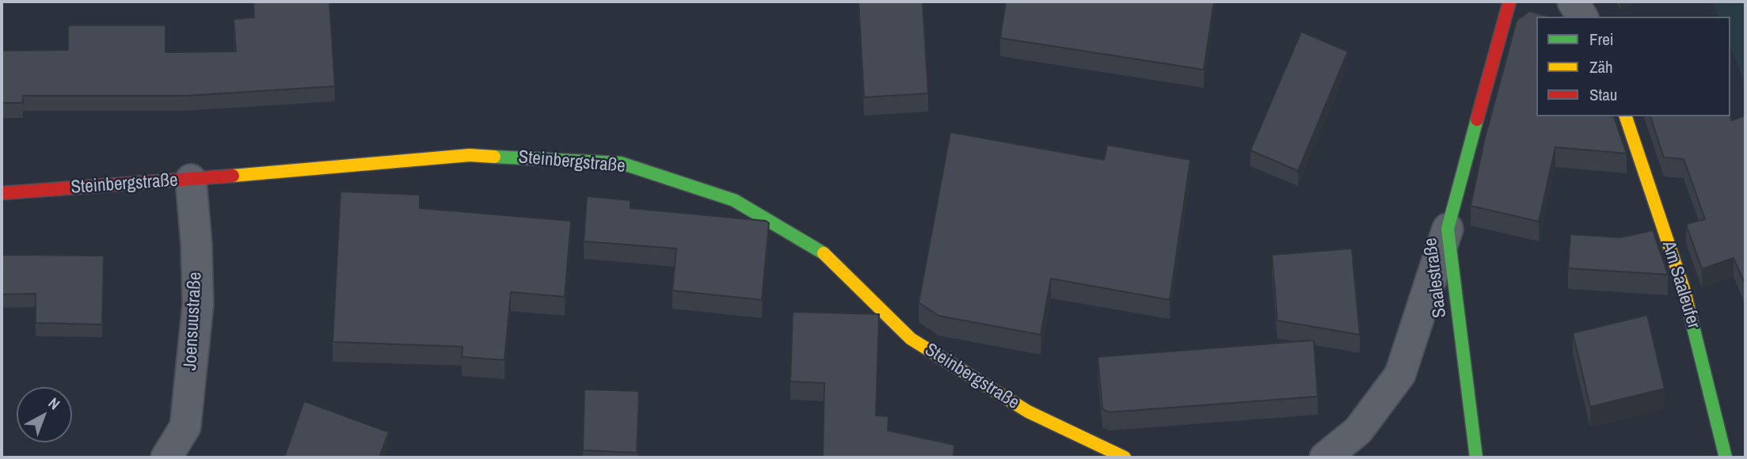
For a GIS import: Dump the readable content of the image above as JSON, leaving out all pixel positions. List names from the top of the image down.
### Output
{
  "streets": {
    "street": [
      "Steinbergstraße",
      "Saalestraße",
      "Am Saaleufer",
      "Joensuustraße"
    ]
  },
  "crossings": [
    ["Steinbergstraße", "Joensuustraße"]
  ],
  "legend": ["Frei", "Zäh", "Stau"],
  "north": "top right"
}
